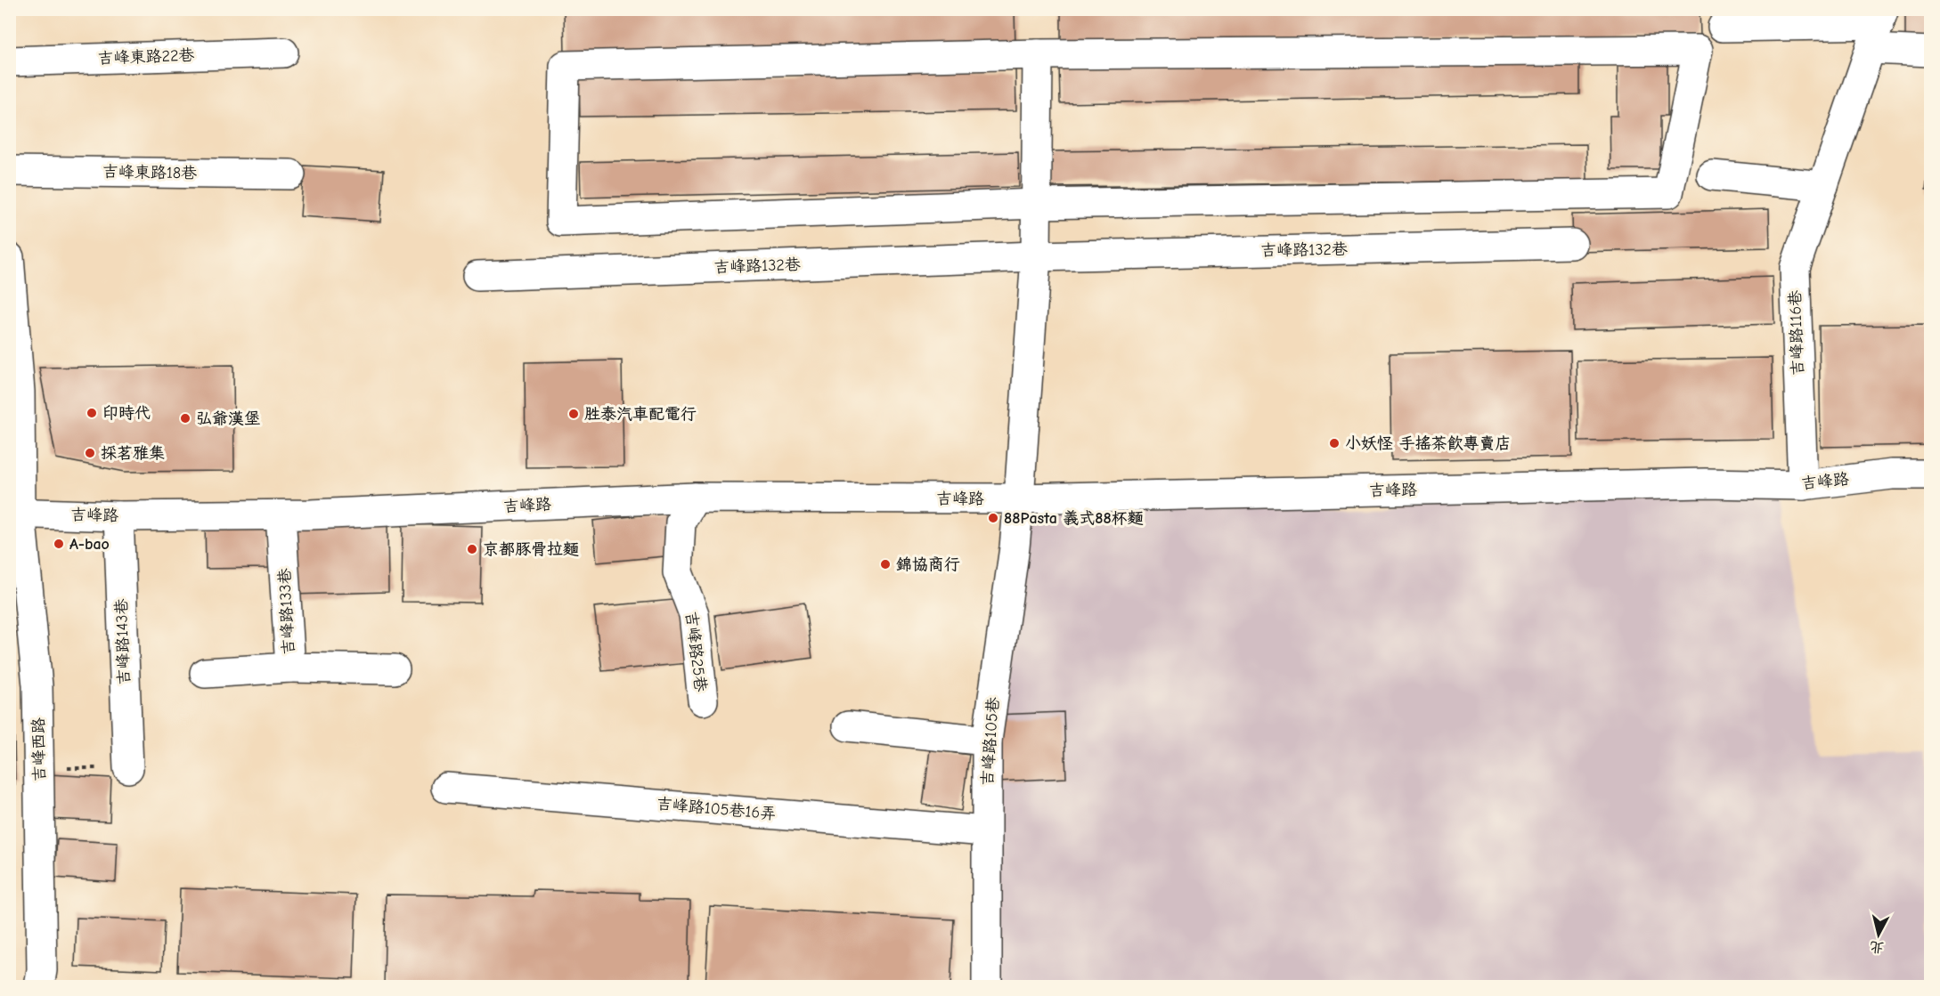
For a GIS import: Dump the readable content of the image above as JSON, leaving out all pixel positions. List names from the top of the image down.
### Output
{
  "streets": {
    "street": [
      "吉峰東路22巷",
      "吉峰東路18巷",
      "吉峰路132巷",
      "吉峰路116巷",
      "吉峰路",
      "吉峰路133巷",
      "吉峰路143巷",
      "吉峰路25巷",
      "吉峰路105巷",
      "吉峰西路",
      "吉峰路105巷16弄"
    ]
  },
  "crossings": [
    ["吉峰路116巷", "吉峰路"],
    ["吉峰路", "吉峰路133巷"],
    ["吉峰路", "吉峰路143巷"],
    ["吉峰路", "吉峰路25巷"],
    ["吉峰路", "吉峰路105巷"],
    ["吉峰路", "吉峰西路"],
    ["吉峰路105巷", "吉峰路105巷16弄"]
  ],
  "places": [
    "印時代",
    "胜泰汽車配電行",
    "弘爺漢堡",
    "小妖怪 手搖茶飲專賣店",
    "採茗雅集",
    "88Pasta 義式88杯麵",
    "A-bao",
    "京都豚骨拉麵",
    "錦協商行"
  ],
  "north": "bottom"
}
